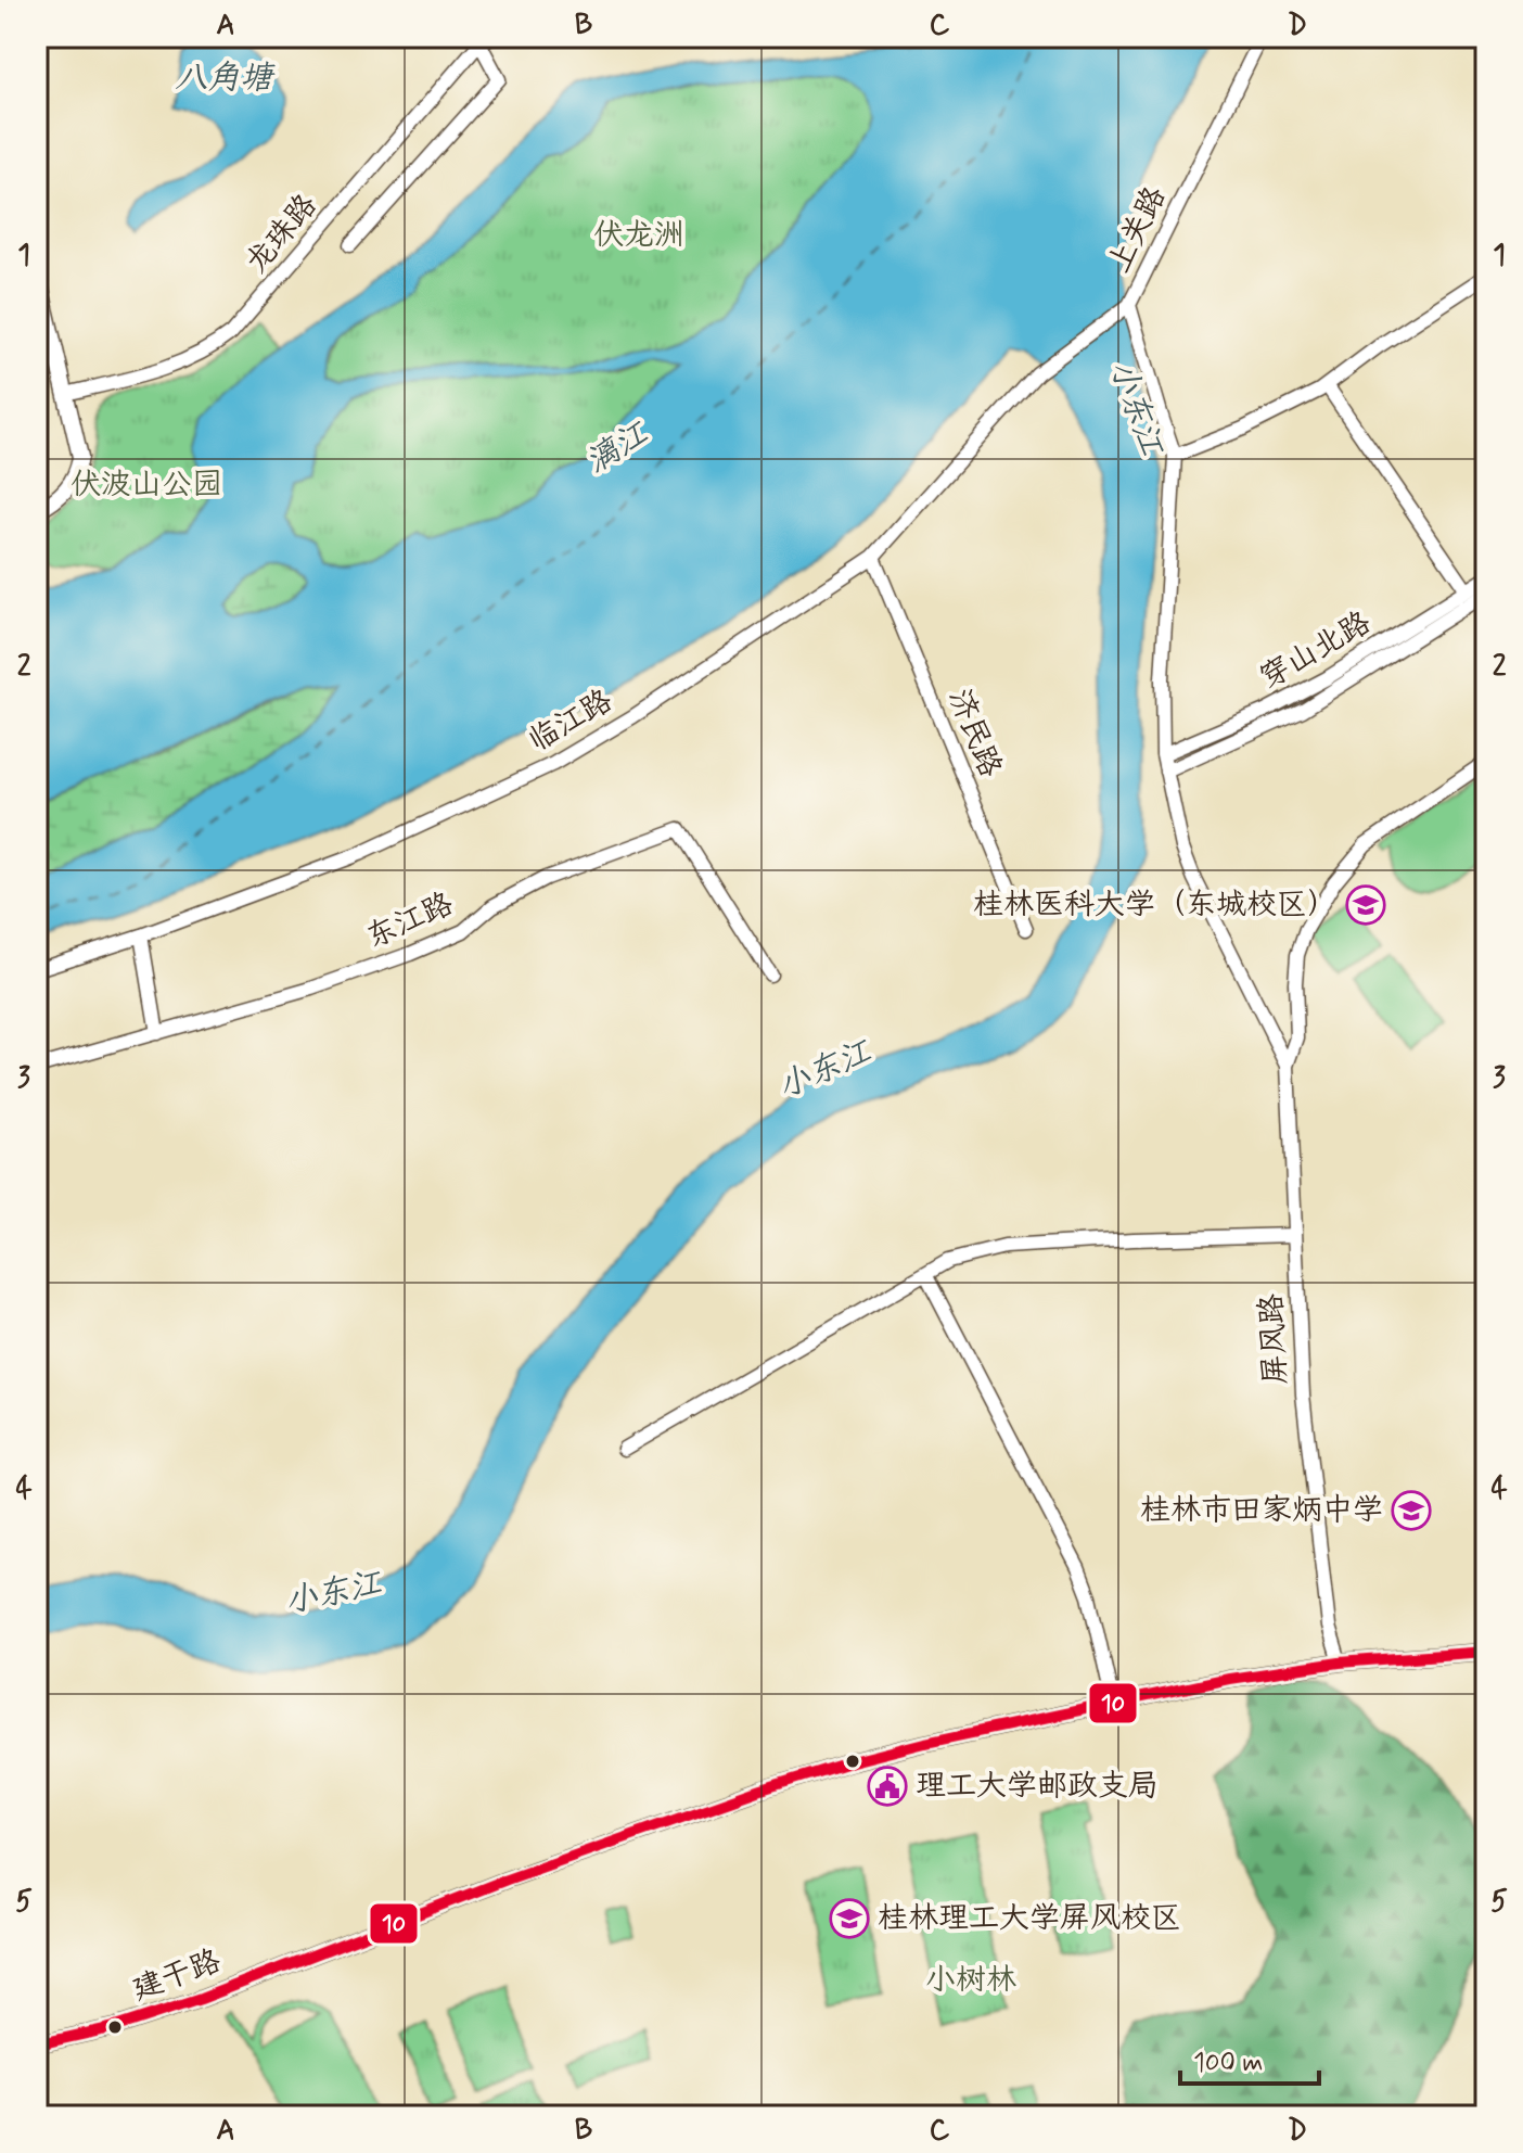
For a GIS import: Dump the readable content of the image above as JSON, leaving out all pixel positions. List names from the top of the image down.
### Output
{
  "streets": {
    "main road": ["建干路"],
    "street": [
      "上关路",
      "龙珠路",
      "穿山北路",
      "临江路",
      "济民路",
      "东江路",
      "屏风路"
    ]
  },
  "crossings": [
    ["上关路", "穿山北路"],
    ["上关路", "临江路"],
    ["上关路", "屏风路"],
    ["临江路", "济民路"],
    ["屏风路", "建干路"]
  ],
  "water": ["八角塘", "小东江", "漓江"],
  "parks": ["伏龙洲", "伏波山公园", "小树林"],
  "places": {
    "school or university": ["桂林医科大学（东城校区）", "桂林市田家炳中学", "桂林理工大学屏风校区"],
    "public building": ["理工大学邮政支局"]
  },
  "lines": ["transit line 10"],
  "scale_bar": "100 m",
  "grid": {
    "columns": [
      "A",
      "B",
      "C",
      "D"
    ],
    "rows": [
      "1",
      "2",
      "3",
      "4",
      "5"
    ]
  }
}
